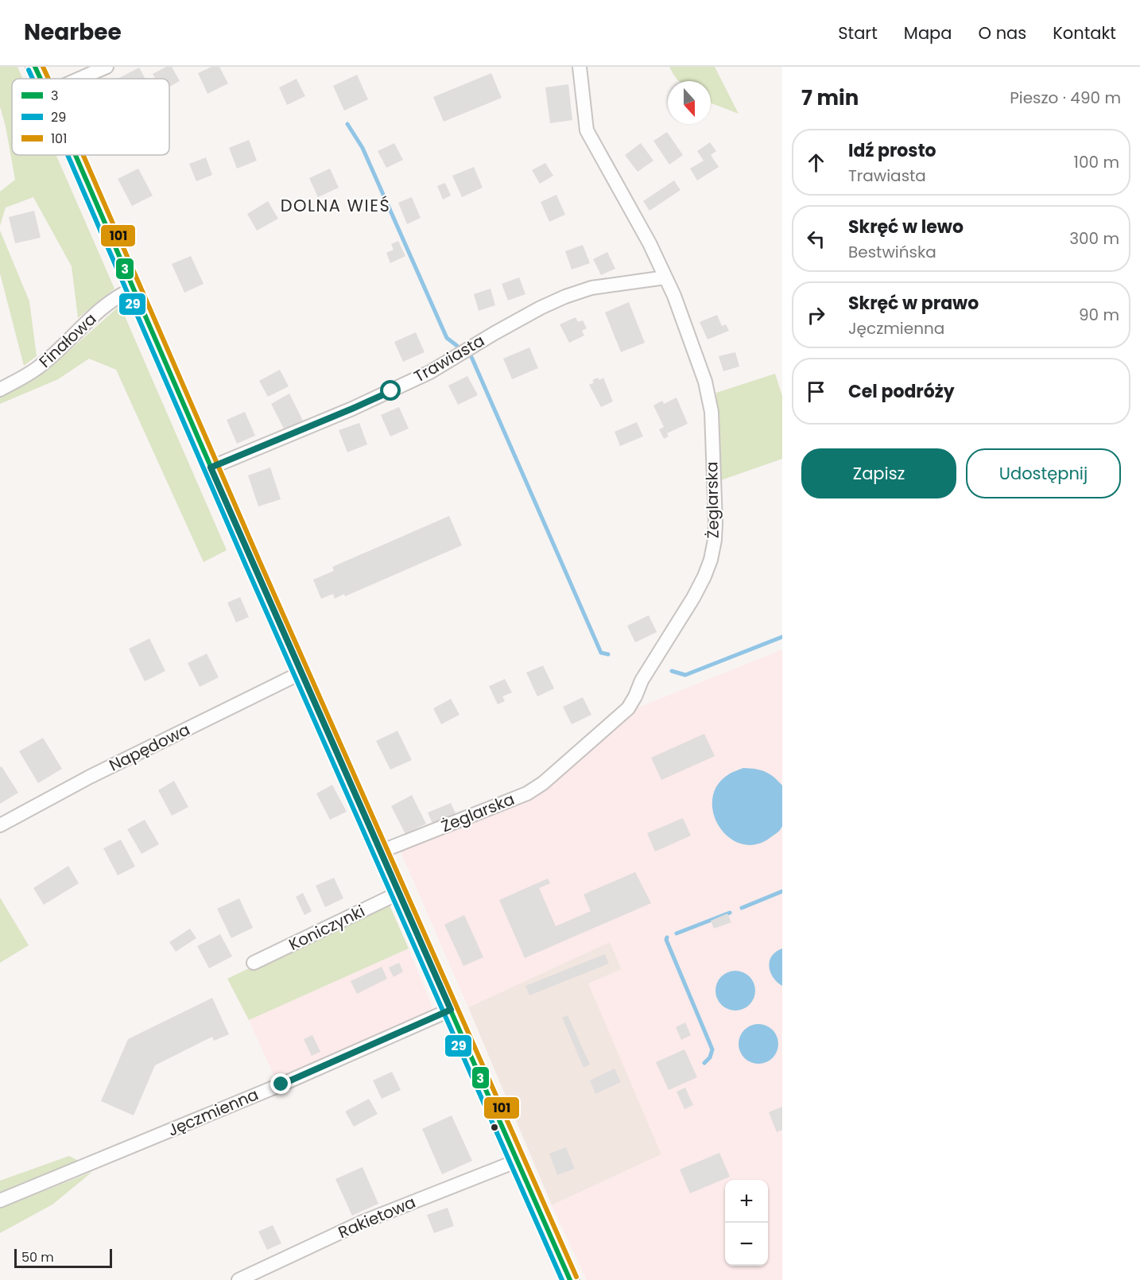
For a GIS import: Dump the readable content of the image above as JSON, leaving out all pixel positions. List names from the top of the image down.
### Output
{
  "streets": {
    "street": [
      "Finałowa",
      "Trawiasta",
      "Żeglarska",
      "Napędowa",
      "Koniczynki",
      "Jęczmienna",
      "Rakietowa"
    ]
  },
  "crossings": [
    ["Trawiasta", "Żeglarska"]
  ],
  "districts": ["DOLNA WIEŚ"],
  "lines": ["transit line 3", "transit line 101", "transit line 29"],
  "legend": ["3", "29", "101"],
  "scale_bar": "50 m",
  "north": "bottom",
  "page": {
    "header": "Nearbee",
    "nav": [
      "Start",
      "Mapa",
      "O nas",
      "Kontakt"
    ],
    "heading": ["7 min", "Pieszo · 490 m"],
    "list": [
      ["Idź prosto", "Trawiasta", "100 m"],
      ["Skręć w lewo", "Bestwińska", "300 m"],
      ["Skręć w prawo", "Jęczmienna", "90 m"],
      "Cel podróży"
    ],
    "buttons": ["Zapisz", "Udostępnij"],
    "map_buttons": ["+", "−"],
    "scale": "50 m"
  }
}
